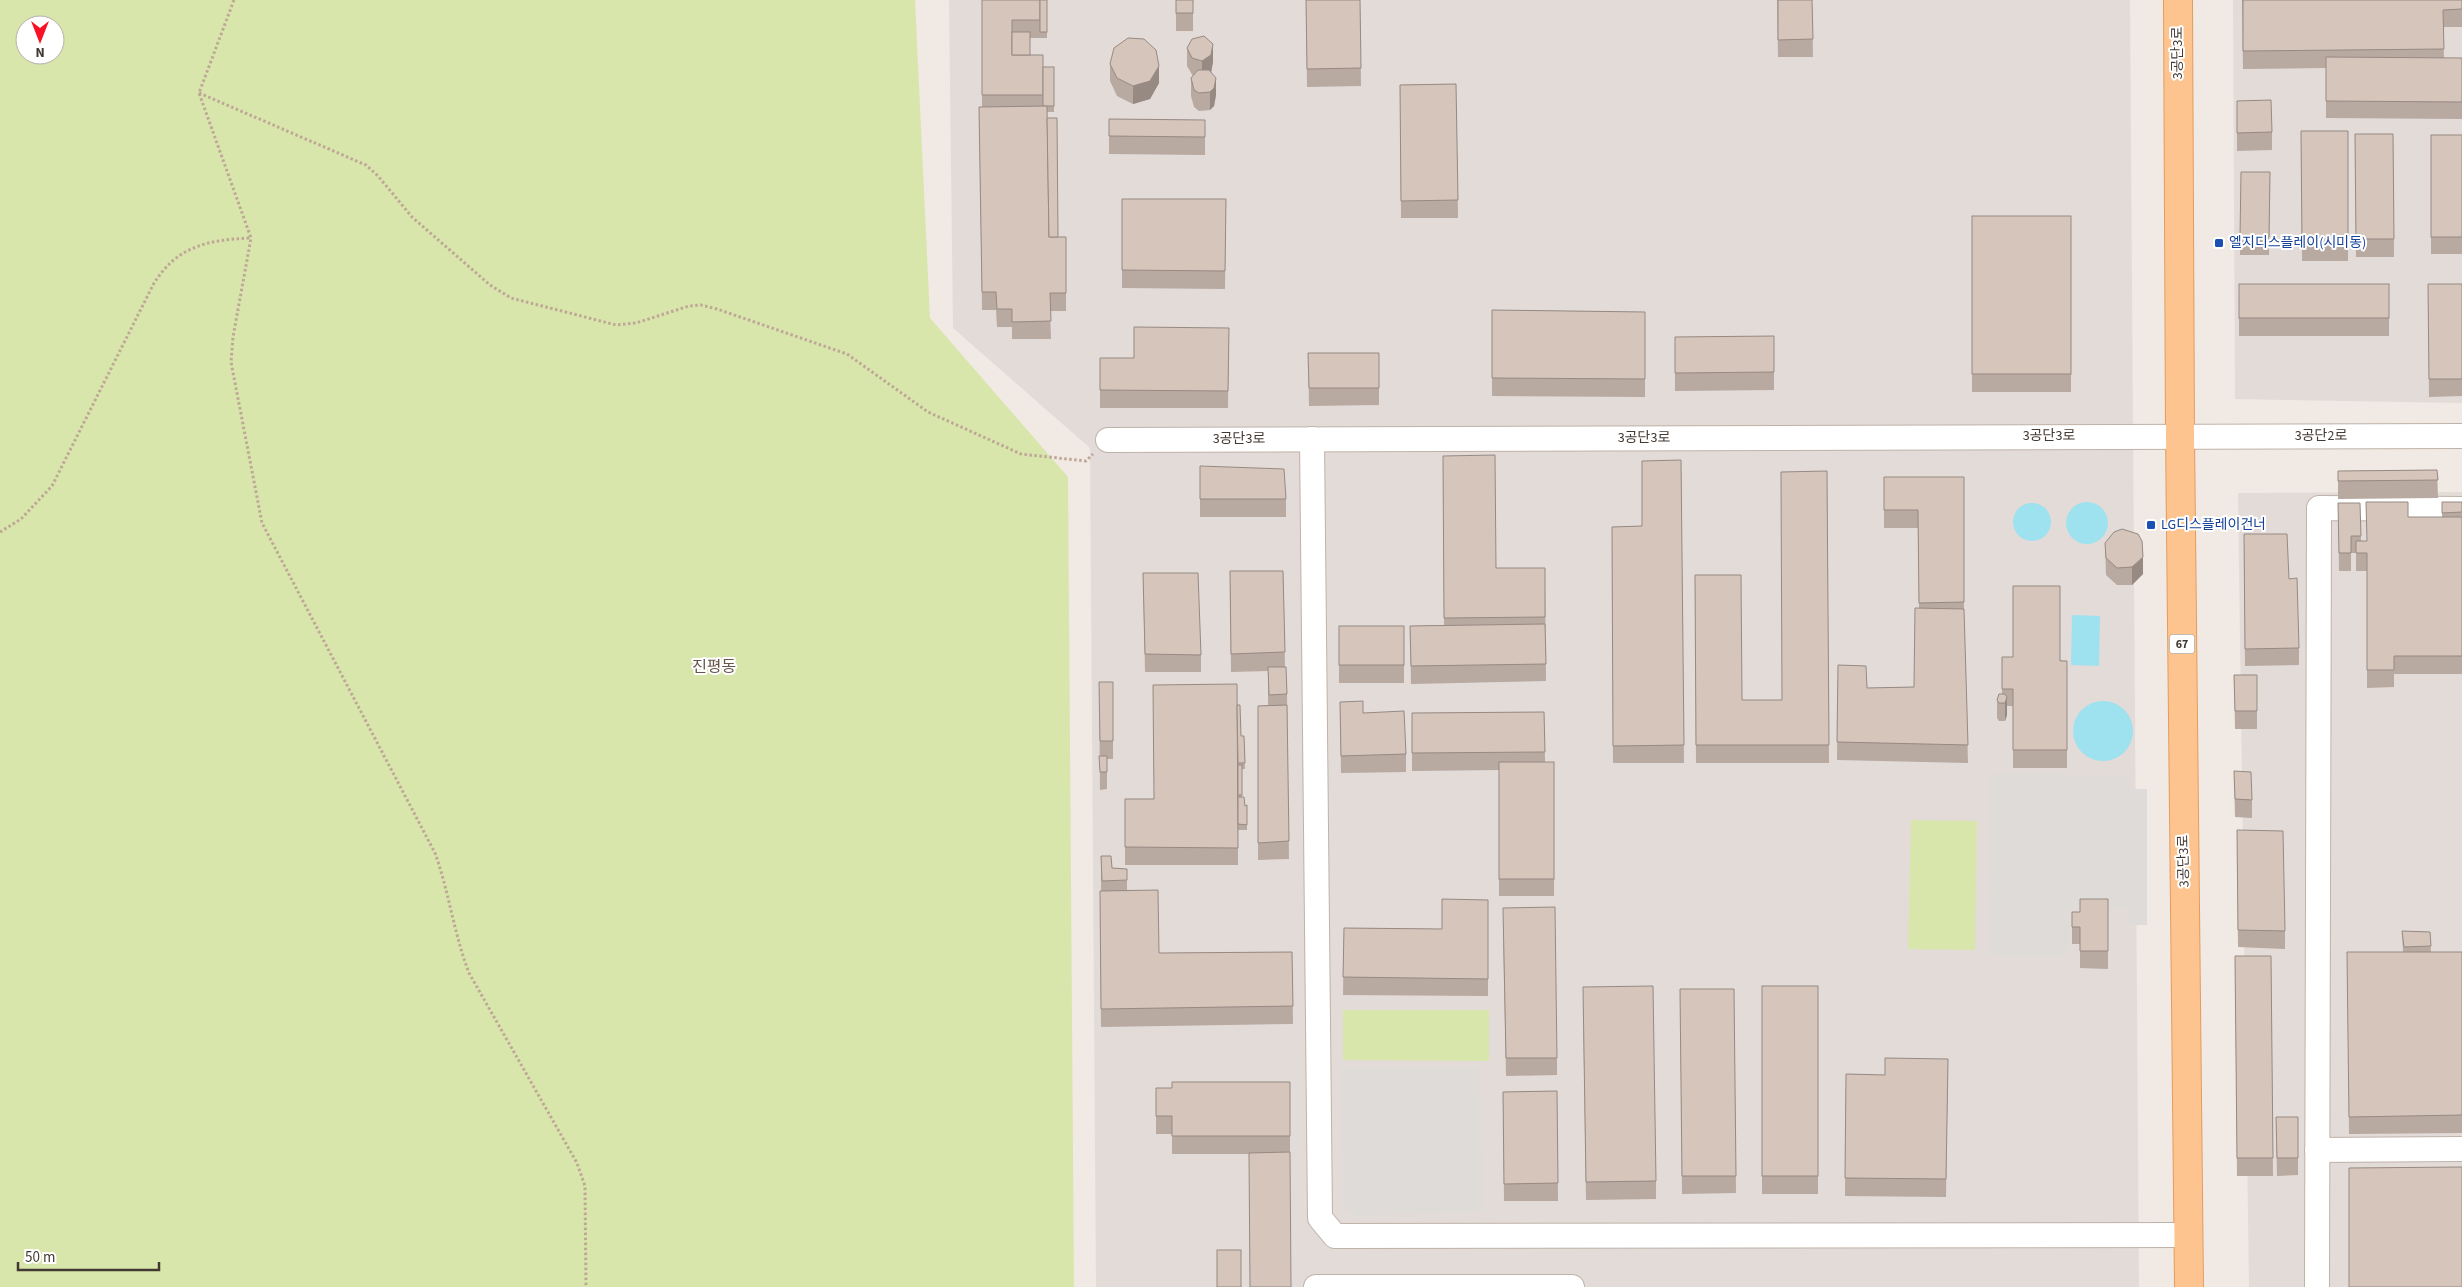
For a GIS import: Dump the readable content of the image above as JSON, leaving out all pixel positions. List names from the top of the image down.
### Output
{
  "streets": {
    "main road": ["3공단3로", "67"],
    "street": ["3공단2로"]
  },
  "crossings": [
    ["3공단3로", "3공단2로"]
  ],
  "districts": ["진평동"],
  "places": {
    "transit": ["엘지디스플레이(시미동)", "LG디스플레이건너"]
  },
  "scale_bar": "50 m",
  "north": "bottom"
}
